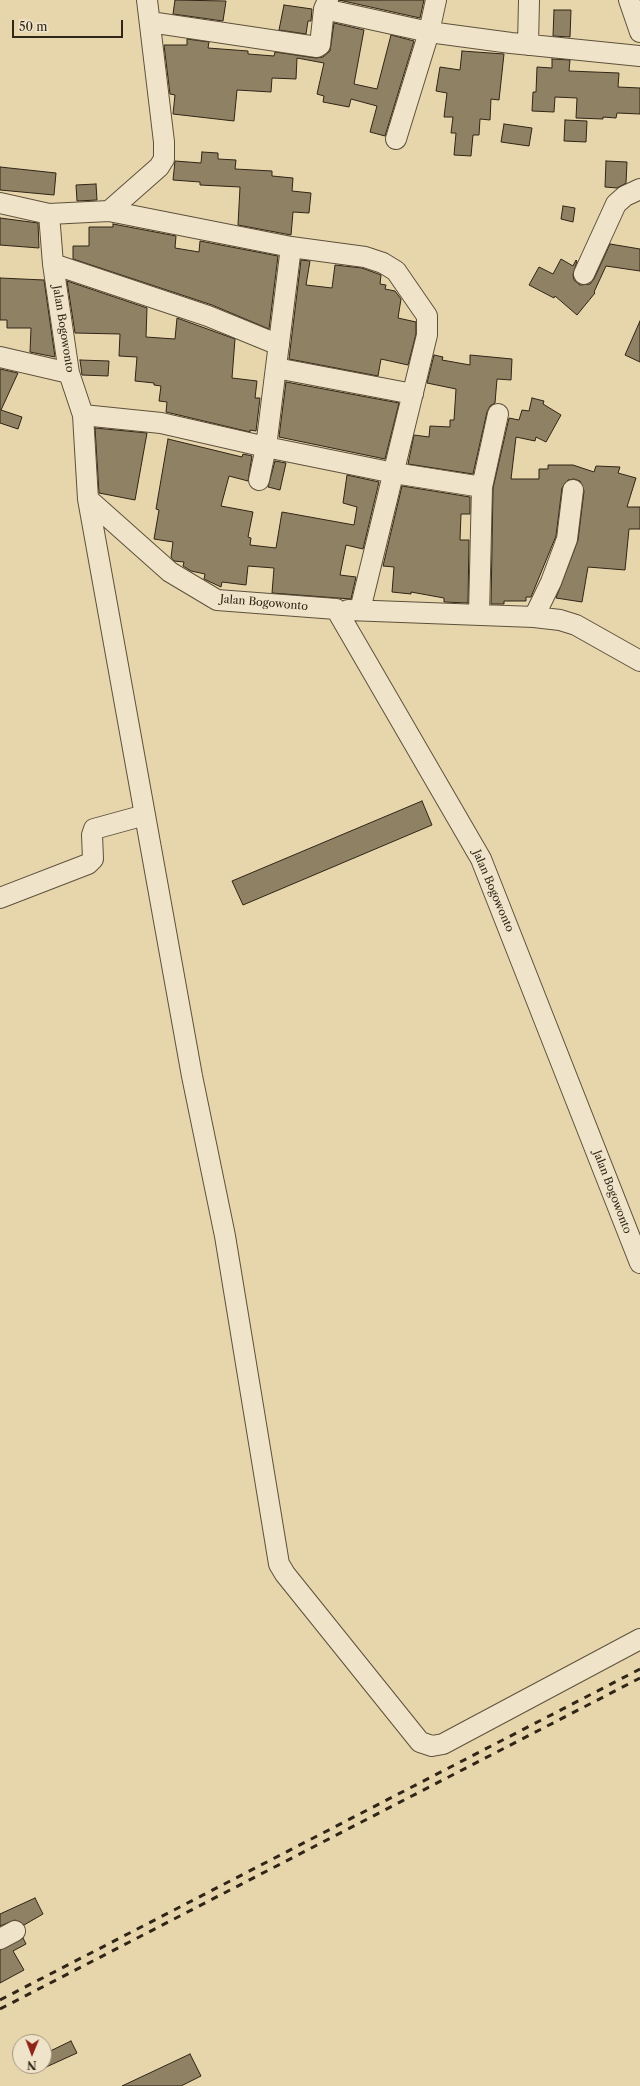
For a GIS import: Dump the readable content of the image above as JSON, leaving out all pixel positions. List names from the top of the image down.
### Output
{
  "streets": {
    "street": ["Jalan Bogowonto"]
  },
  "scale_bar": "50 m",
  "north": "bottom"
}
